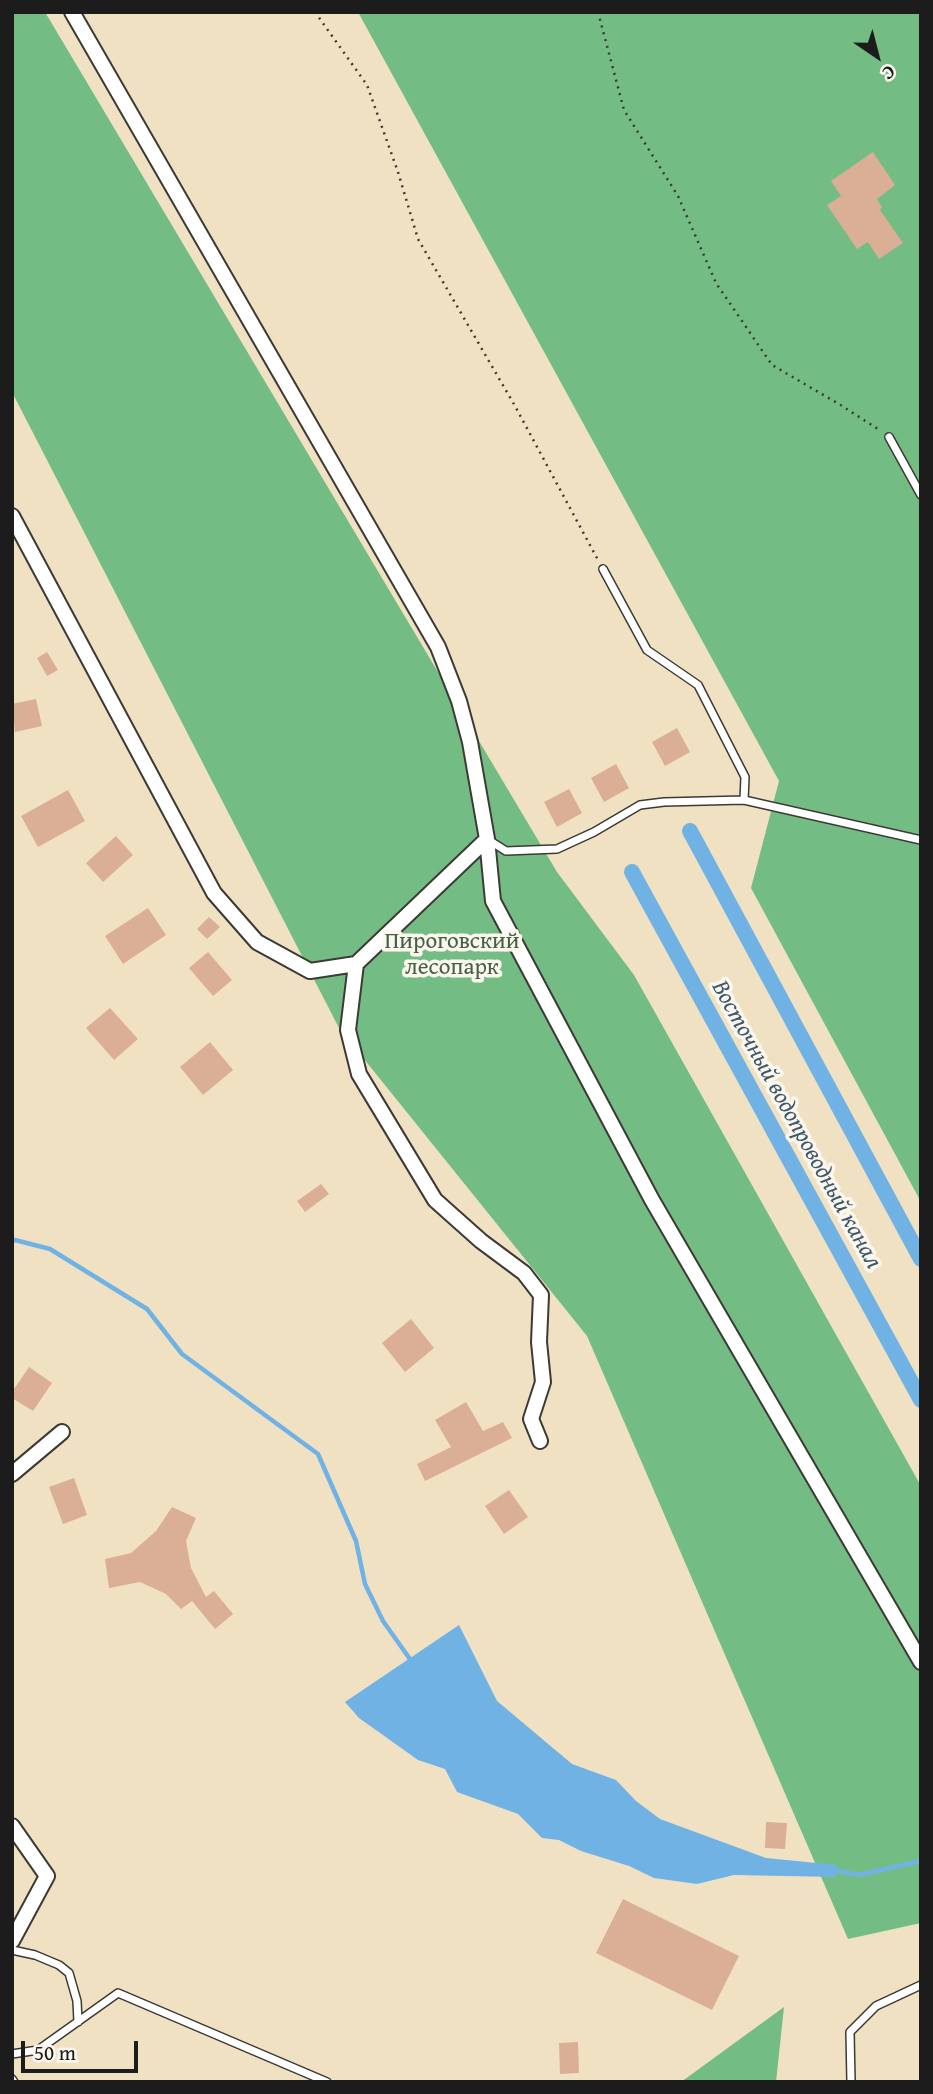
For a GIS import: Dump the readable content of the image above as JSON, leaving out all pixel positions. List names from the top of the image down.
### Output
{
  "water": ["Восточный водопроводный канал"],
  "parks": ["Пироговский лесопарк"],
  "scale_bar": "50 m",
  "north": "bottom right"
}
